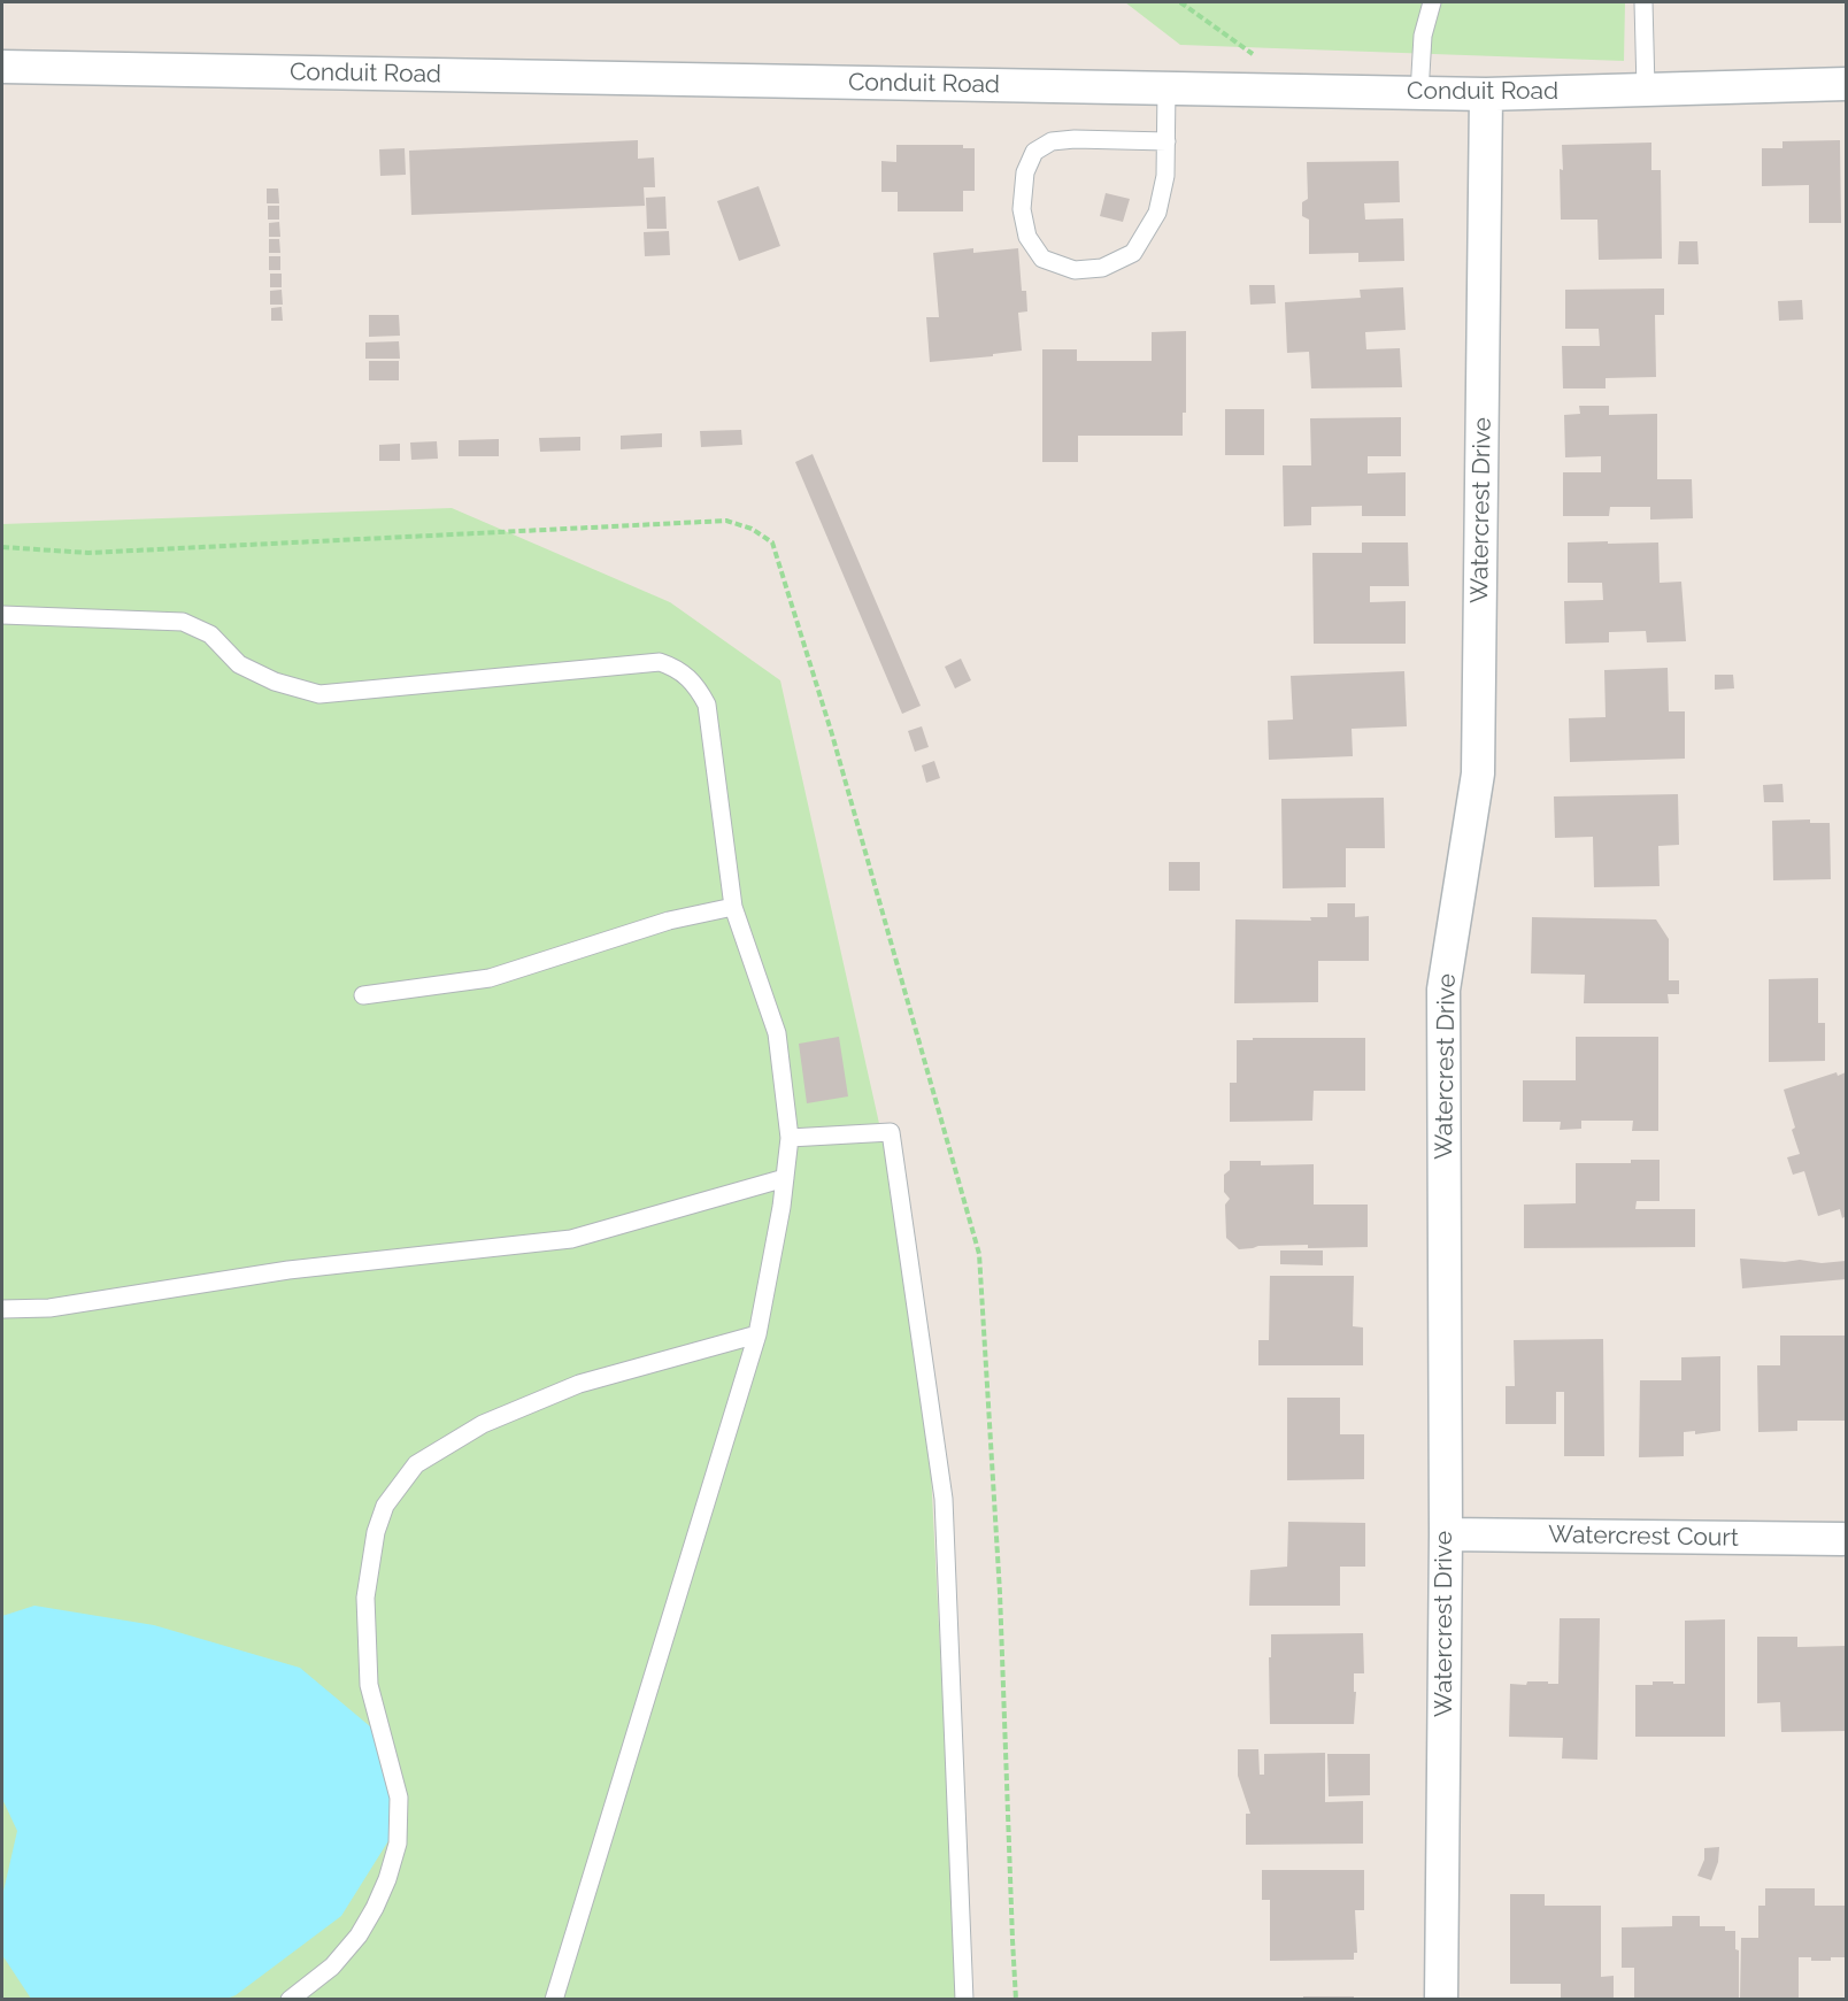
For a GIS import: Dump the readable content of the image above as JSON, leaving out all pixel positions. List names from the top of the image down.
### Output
{
  "streets": {
    "street": ["Conduit Road", "Watercrest Drive", "Watercrest Court"]
  },
  "crossings": [
    ["Conduit Road", "Watercrest Drive"],
    ["Watercrest Drive", "Watercrest Court"]
  ]
}
